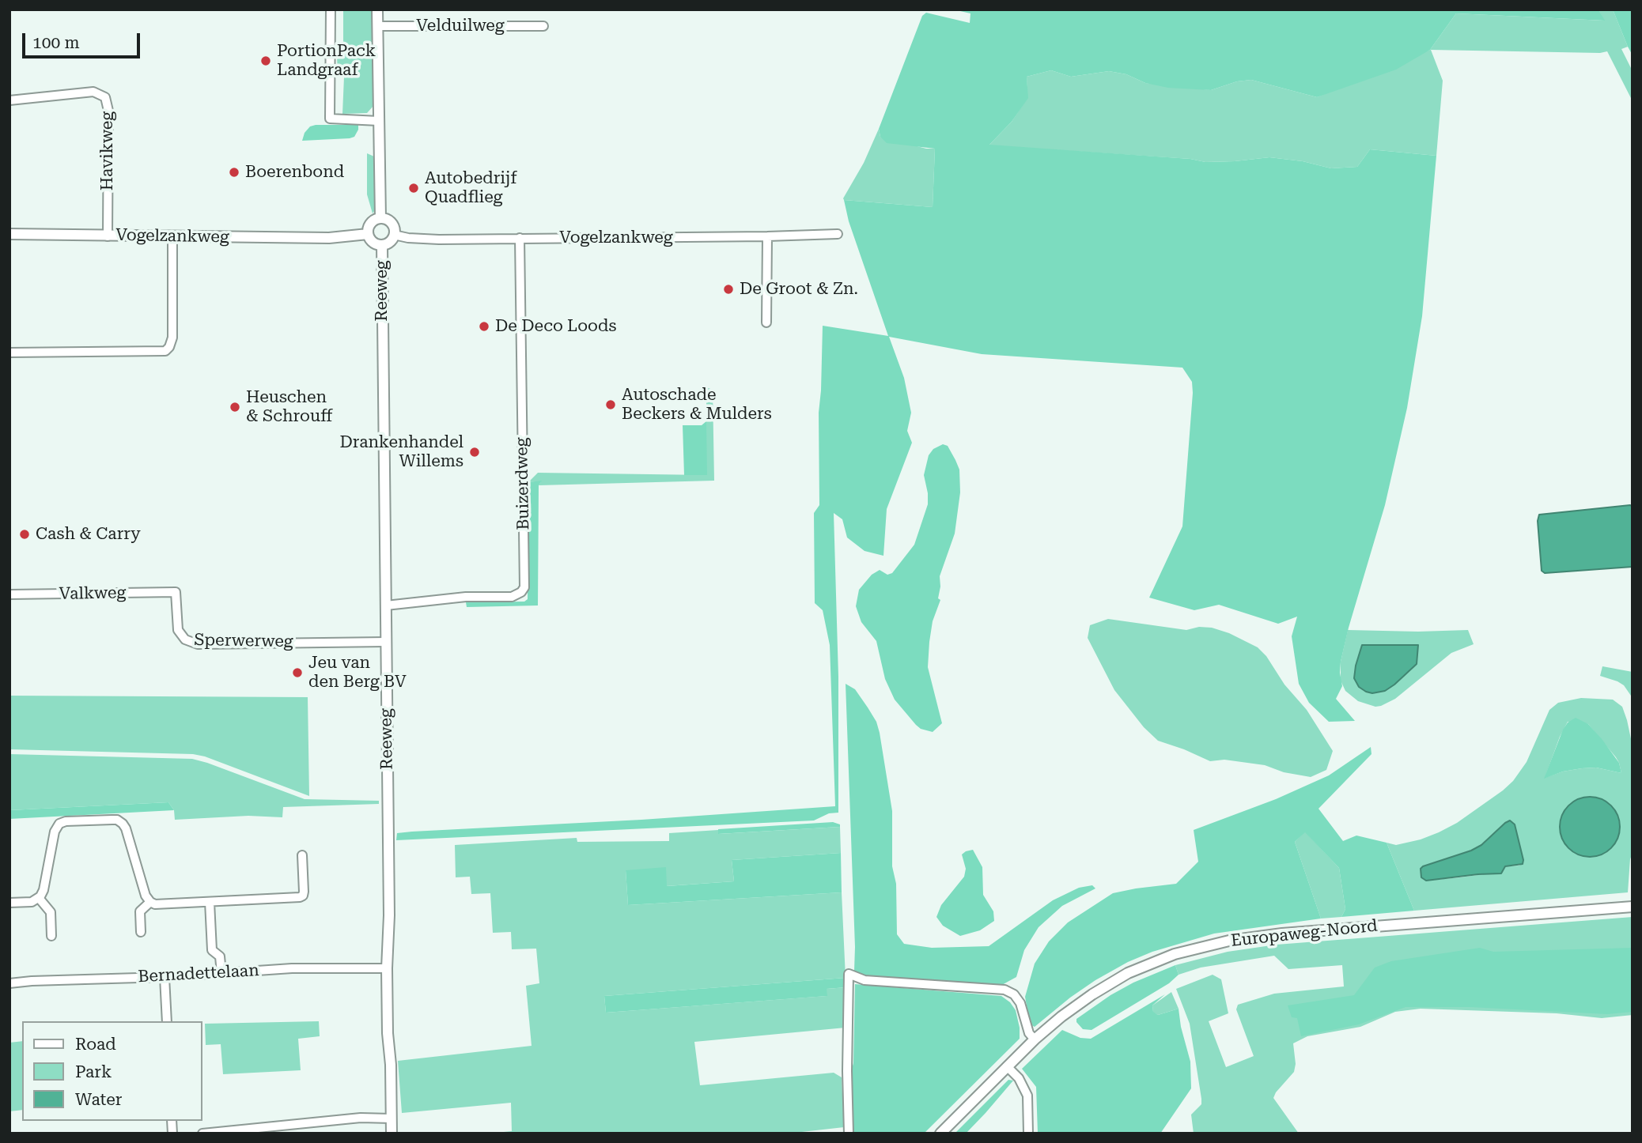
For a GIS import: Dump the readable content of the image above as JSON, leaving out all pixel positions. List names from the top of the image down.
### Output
{
  "streets": {
    "street": [
      "Velduilweg",
      "Havikweg",
      "Vogelzankweg",
      "Reeweg",
      "Buizerdweg",
      "Valkweg",
      "Sperwerweg",
      "Europaweg-Noord",
      "Bernadettelaan"
    ]
  },
  "crossings": [
    ["Havikweg", "Vogelzankweg"],
    ["Vogelzankweg", "Reeweg"],
    ["Vogelzankweg", "Buizerdweg"],
    ["Reeweg", "Buizerdweg"],
    ["Reeweg", "Sperwerweg"],
    ["Reeweg", "Bernadettelaan"],
    ["Valkweg", "Sperwerweg"]
  ],
  "places": [
    "PortionPack Landgraaf",
    "Boerenbond",
    "Autobedrijf Quadflieg",
    "De Groot & Zn.",
    "De Deco Loods",
    "Autoschade Beckers & Mulders",
    "Heuschen & Schrouff",
    "Drankenhandel Willems",
    "Cash & Carry",
    "Jeu van den Berg BV"
  ],
  "legend": ["Road", "Park", "Water"],
  "scale_bar": "100 m"
}
